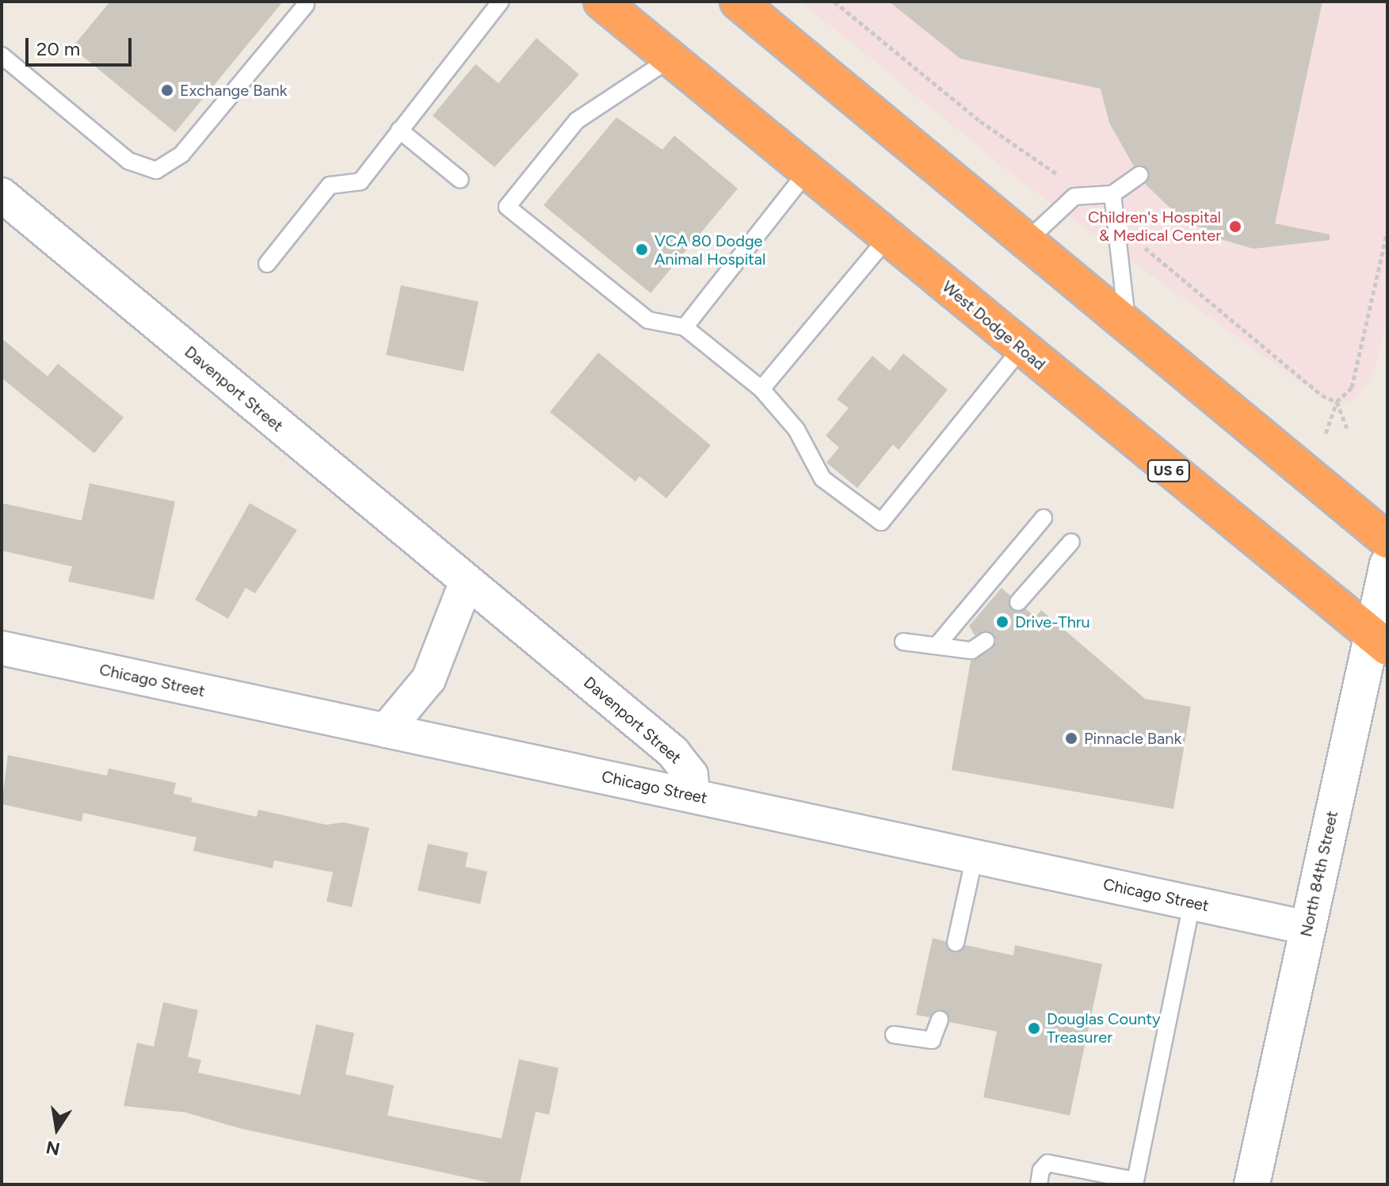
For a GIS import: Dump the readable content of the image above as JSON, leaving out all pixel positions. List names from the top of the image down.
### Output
{
  "streets": {
    "highway": ["West Dodge Road", "US 6"],
    "main road": ["North 84th Street"],
    "street": ["Davenport Street", "Chicago Street"]
  },
  "crossings": [
    ["West Dodge Road", "North 84th Street"],
    ["Davenport Street", "Chicago Street"],
    ["Chicago Street", "North 84th Street"]
  ],
  "places": [
    "Exchange Bank",
    "Children's Hospital & Medical Center",
    "VCA 80 Dodge Animal Hospital",
    "Drive-Thru",
    "Pinnacle Bank",
    "Douglas County Treasurer"
  ],
  "scale_bar": "20 m",
  "north": "bottom"
}
